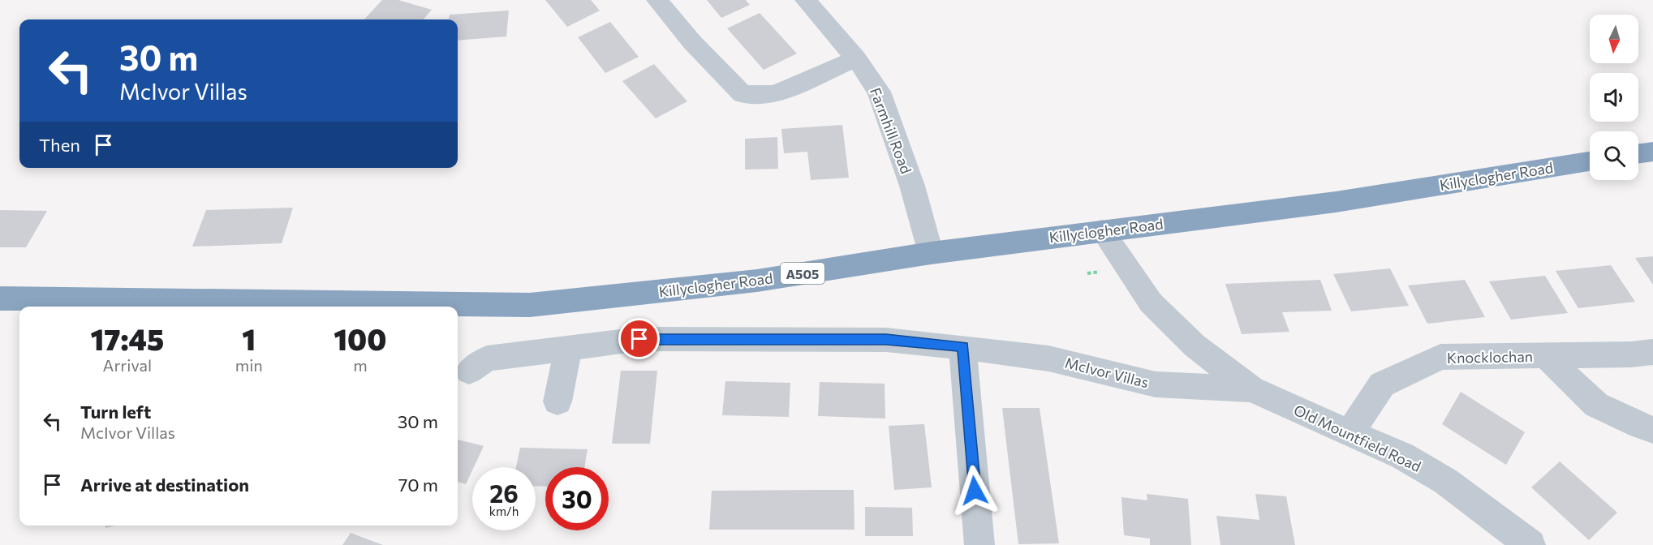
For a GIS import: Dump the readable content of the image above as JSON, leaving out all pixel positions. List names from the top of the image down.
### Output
{
  "streets": {
    "highway": ["Killyclogher Road", "A505"],
    "street": [
      "Farmhill Road",
      "Knocklochan",
      "McIvor Villas",
      "Old Mountfield Road"
    ]
  },
  "crossings": [
    ["Farmhill Road", "Killyclogher Road"],
    ["Knocklochan", "Old Mountfield Road"],
    ["McIvor Villas", "Old Mountfield Road"]
  ],
  "north": "bottom",
  "page": {
    "turn": ["30 m", "McIvor Villas"],
    "then": "Then",
    "eta": [
      "17:45",
      "Arrival",
      "1",
      "min",
      "100",
      "m"
    ],
    "list": [
      {
        "name": "Turn left",
        "note": "McIvor Villas",
        "value": "30 m"
      },
      {
        "name": "Arrive at destination",
        "value": "70 m"
      }
    ],
    "speed": "26 km/h",
    "limit": "30"
  }
}
